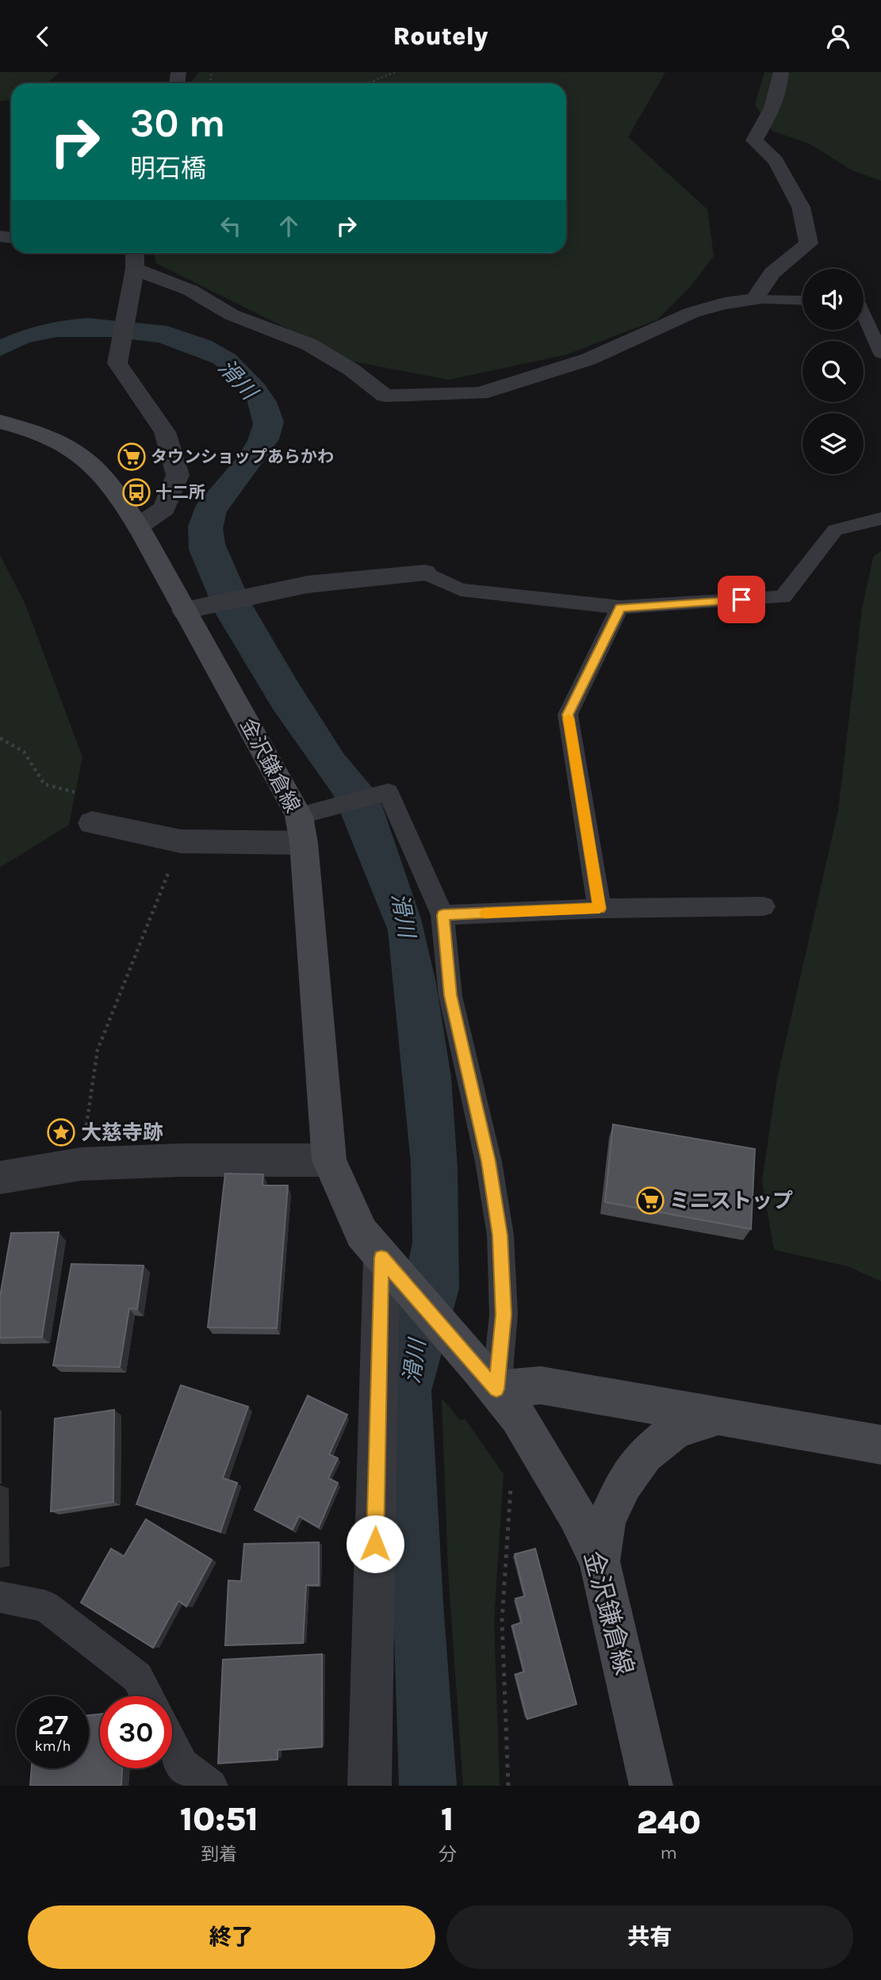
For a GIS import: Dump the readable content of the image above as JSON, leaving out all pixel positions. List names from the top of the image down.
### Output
{
  "streets": {
    "main road": ["金沢鎌倉線"]
  },
  "water": ["滑川"],
  "places": {
    "supermarket": ["タウンショップあらかわ", "ミニストップ"],
    "bus stop": ["十二所"],
    "place": ["大慈寺跡"]
  },
  "page": {
    "header": "Routely",
    "turn": ["30 m", "明石橋"],
    "speed": "27 km/h",
    "limit": "30",
    "eta": [
      "10:51",
      "到着",
      "1",
      "分",
      "240",
      "m"
    ],
    "buttons": ["終了", "共有"]
  }
}
